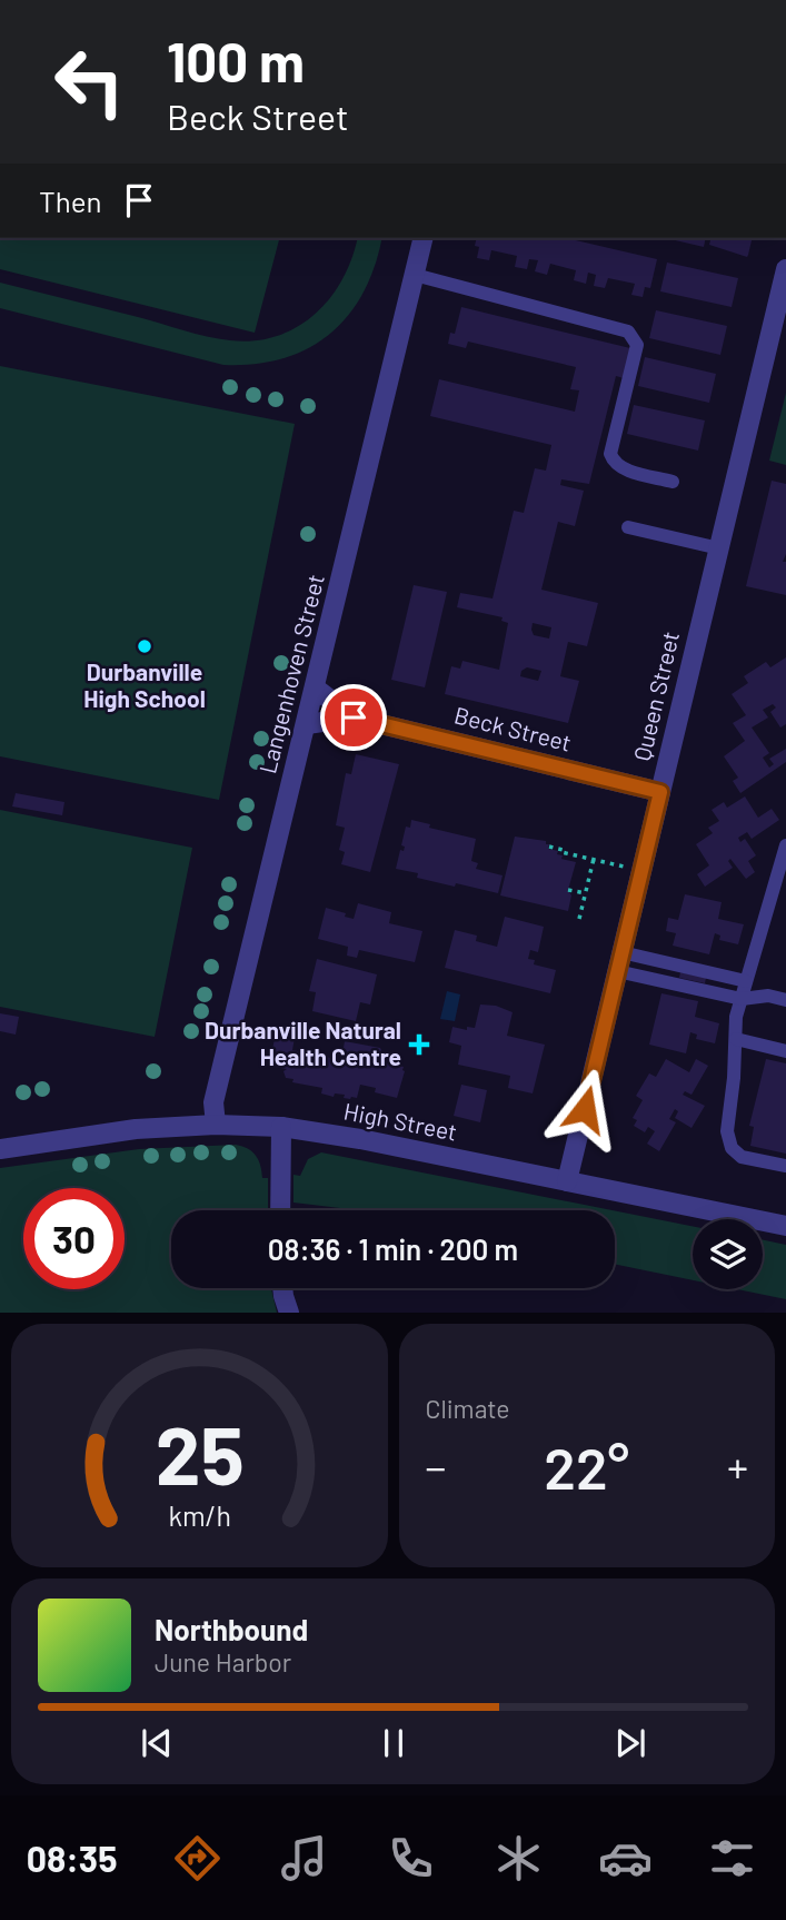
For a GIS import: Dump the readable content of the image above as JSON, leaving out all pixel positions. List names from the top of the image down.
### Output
{
  "streets": {
    "street": [
      "Langenhoven Street",
      "Queen Street",
      "Beck Street",
      "High Street"
    ]
  },
  "crossings": [
    ["Langenhoven Street", "Beck Street"],
    ["Langenhoven Street", "High Street"],
    ["Queen Street", "Beck Street"],
    ["Queen Street", "High Street"]
  ],
  "places": {
    "other": ["Durbanville High School"],
    "health": ["Durbanville Natural Health Centre"]
  },
  "page": {
    "turn": ["100 m", "Beck Street"],
    "then": "Then",
    "limit": "30",
    "trip": "08:36 · 1 min · 200 m",
    "tile": "Climate",
    "heat": ["−", "22°", "+"],
    "song": ["Northbound", "June Harbor"],
    "tabs": "08:35",
    "gauge": ["25", "km/h"]
  }
}
